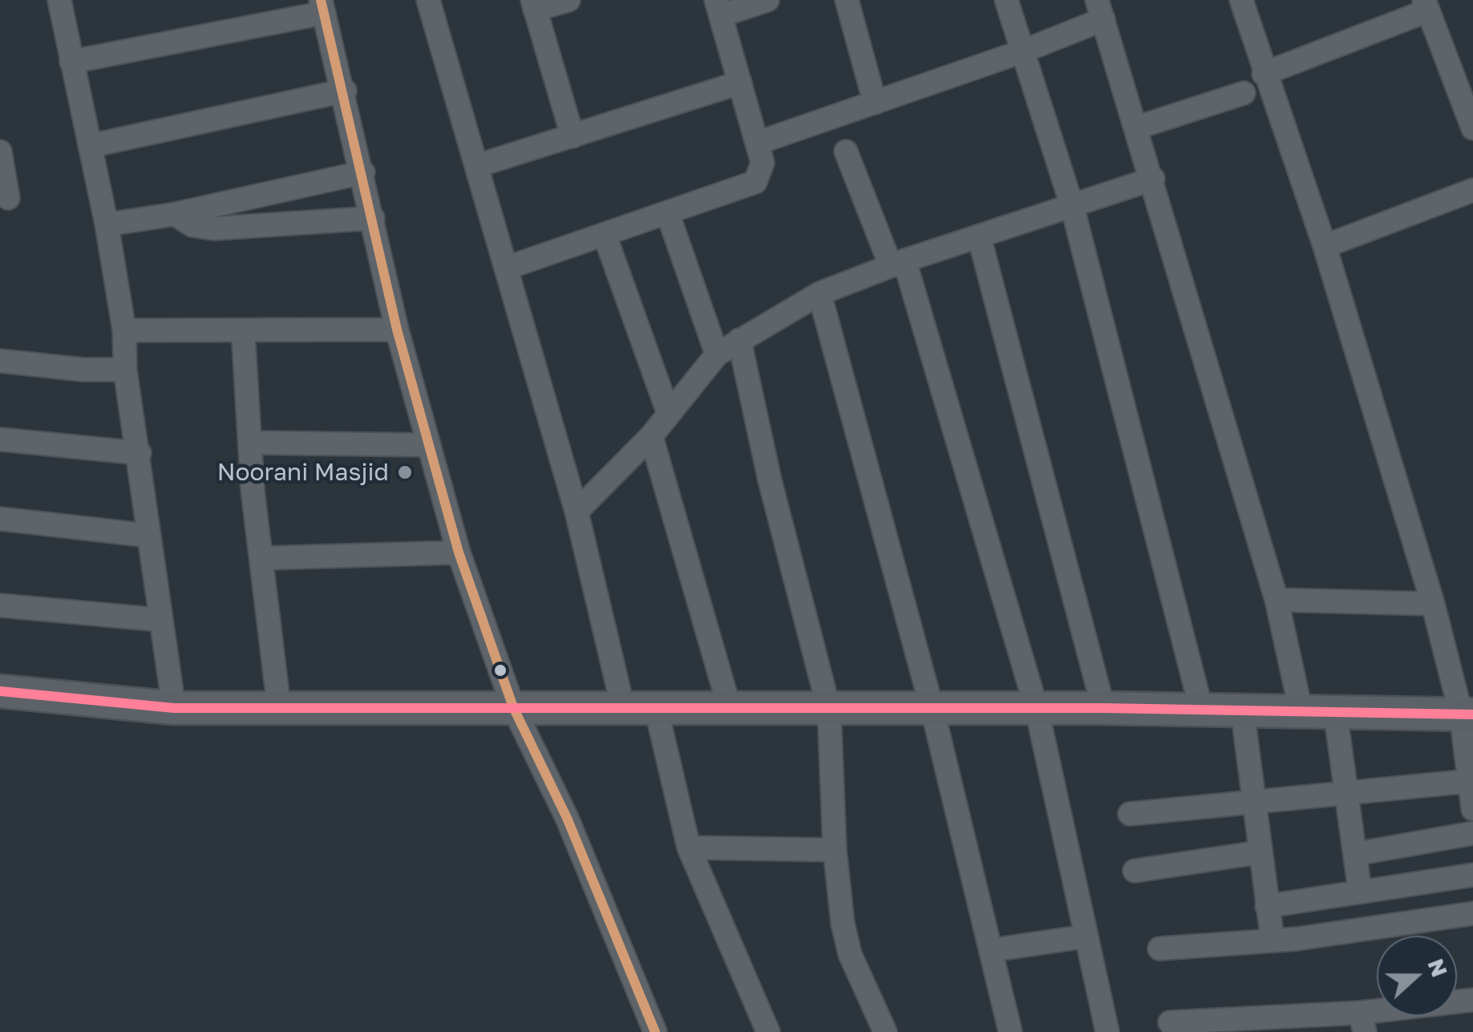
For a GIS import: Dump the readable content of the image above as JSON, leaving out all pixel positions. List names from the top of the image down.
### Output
{
  "places": ["Noorani Masjid"],
  "north": "right"
}
